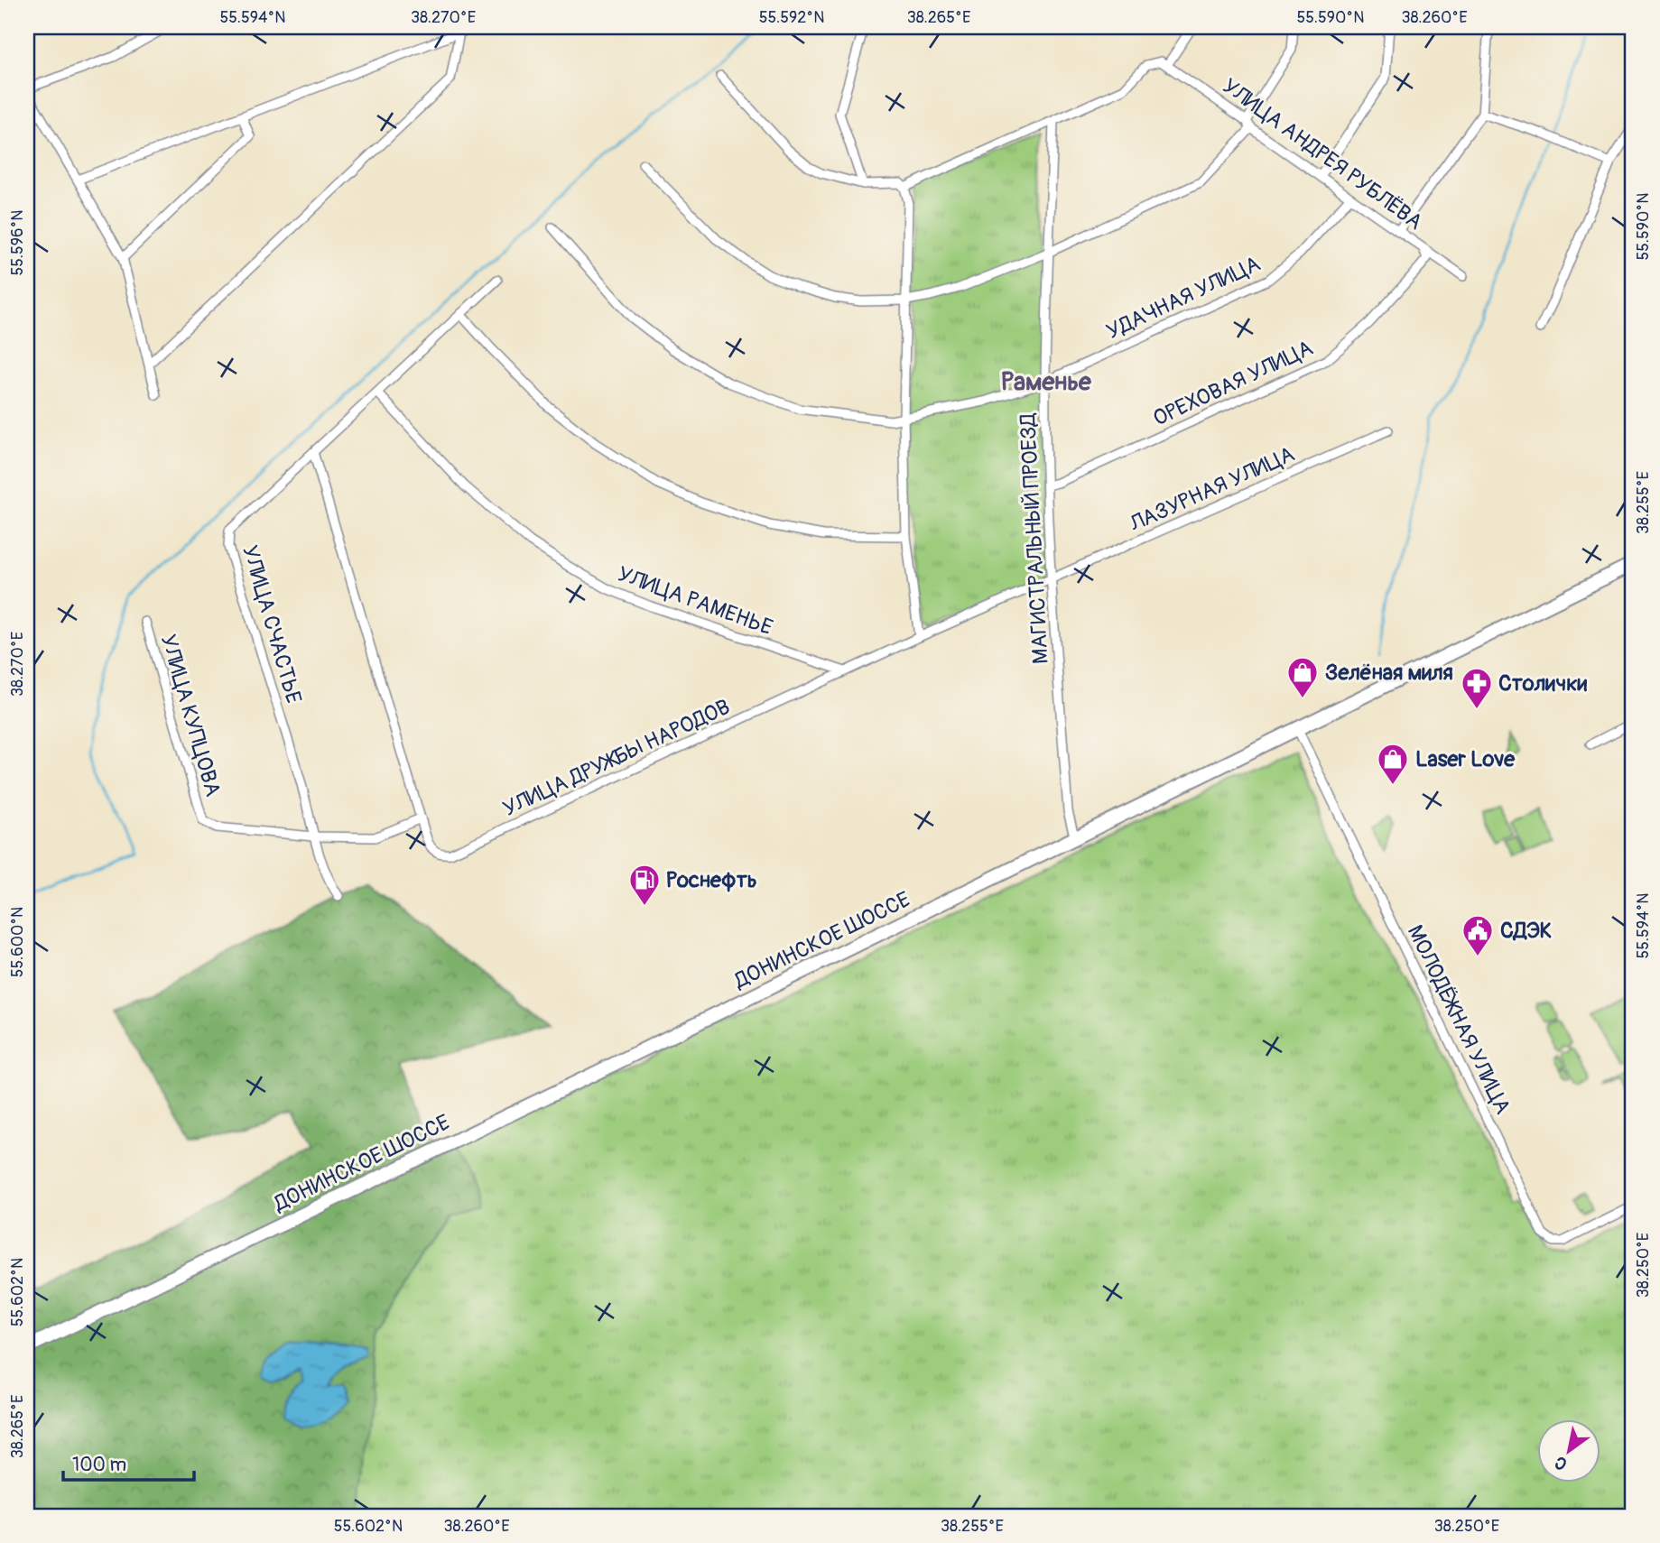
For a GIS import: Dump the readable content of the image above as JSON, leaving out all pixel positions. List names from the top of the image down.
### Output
{
  "streets": {
    "main road": ["ДОНИНСКОЕ ШОССЕ"],
    "street": [
      "УЛИЦА АНДРЕЯ РУБЛЁВА",
      "УДАЧНАЯ УЛИЦА",
      "ОРЕХОВАЯ УЛИЦА",
      "ЛАЗУРНАЯ УЛИЦА",
      "МАГИСТРАЛЬНЫЙ ПРОЕЗД",
      "УЛИЦА РАМЕНЬЕ",
      "УЛИЦА СЧАСТЬЕ",
      "УЛИЦА КУПЦОВА",
      "УЛИЦА ДРУЖБЫ НАРОДОВ",
      "МОЛОДЁЖНАЯ УЛИЦА"
    ]
  },
  "crossings": [
    ["УЛИЦА АНДРЕЯ РУБЛЁВА", "УДАЧНАЯ УЛИЦА"],
    ["УЛИЦА АНДРЕЯ РУБЛЁВА", "ОРЕХОВАЯ УЛИЦА"],
    ["УДАЧНАЯ УЛИЦА", "МАГИСТРАЛЬНЫЙ ПРОЕЗД"],
    ["ОРЕХОВАЯ УЛИЦА", "МАГИСТРАЛЬНЫЙ ПРОЕЗД"],
    ["ЛАЗУРНАЯ УЛИЦА", "МАГИСТРАЛЬНЫЙ ПРОЕЗД"],
    ["МАГИСТРАЛЬНЫЙ ПРОЕЗД", "ДОНИНСКОЕ ШОССЕ"],
    ["УЛИЦА РАМЕНЬЕ", "УЛИЦА СЧАСТЬЕ"],
    ["УЛИЦА РАМЕНЬЕ", "УЛИЦА ДРУЖБЫ НАРОДОВ"],
    ["УЛИЦА СЧАСТЬЕ", "УЛИЦА КУПЦОВА"],
    ["УЛИЦА СЧАСТЬЕ", "УЛИЦА ДРУЖБЫ НАРОДОВ"],
    ["ДОНИНСКОЕ ШОССЕ", "МОЛОДЁЖНАЯ УЛИЦА"]
  ],
  "districts": ["Раменье"],
  "places": {
    "shop": ["Зелёная миля", "Laser Love"],
    "pharmacy": ["Столички"],
    "fuel station": ["Роснефть"],
    "public building": ["СДЭК"]
  },
  "scale_bar": "100 m",
  "north": "bottom left",
  "coordinates": [
    "55.594°N",
    "38.270°E",
    "55.592°N",
    "38.265°E",
    "55.590°N",
    "38.260°E",
    "55.596°N",
    "38.255°E",
    "55.600°N",
    "38.250°E",
    "55.602°N"
  ]
}
